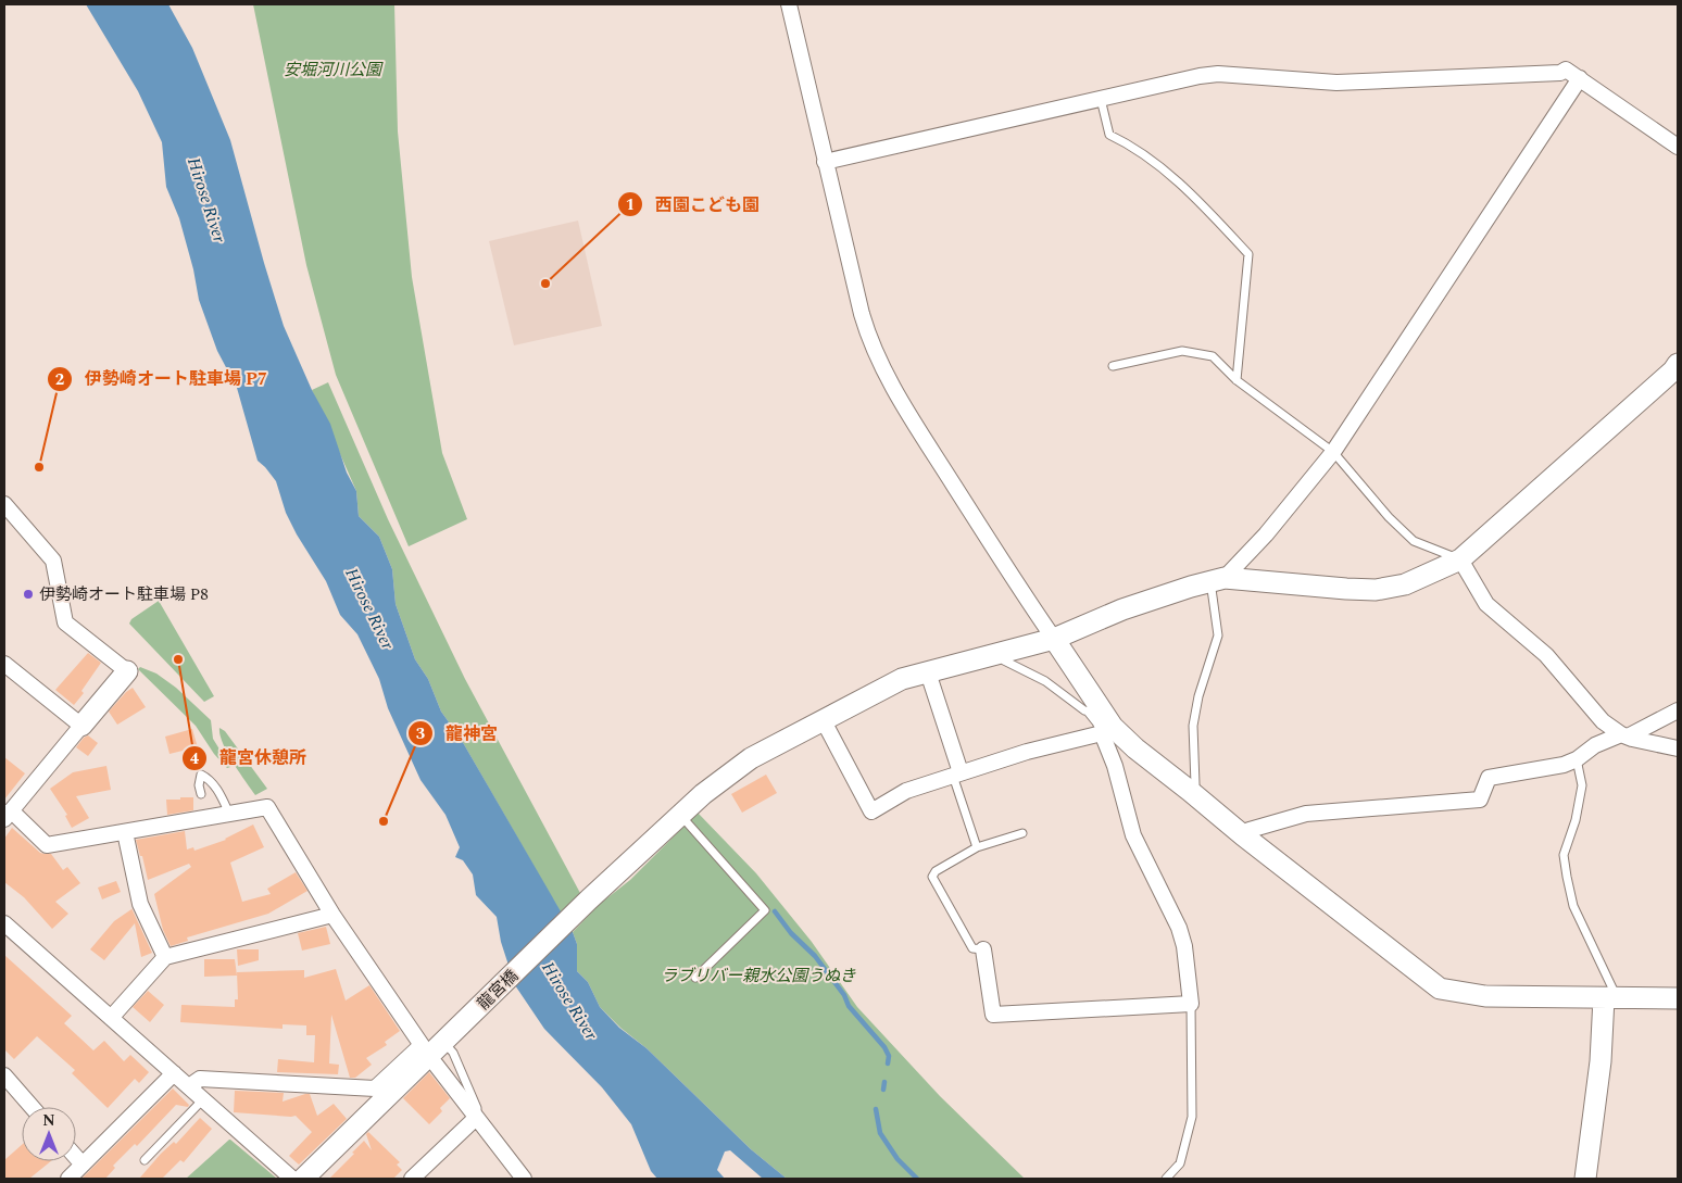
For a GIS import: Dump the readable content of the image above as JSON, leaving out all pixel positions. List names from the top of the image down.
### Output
{
  "streets": {
    "street": ["龍宮橋"]
  },
  "water": ["Hirose River"],
  "parks": ["安堀河川公園", "ラブリバー親水公園うぬき"],
  "places": [
    "西園こども園",
    "伊勢崎オート駐車場 P7",
    "伊勢崎オート駐車場 P8",
    "龍宮休憩所",
    "龍神宮"
  ],
  "north": "top"
}
